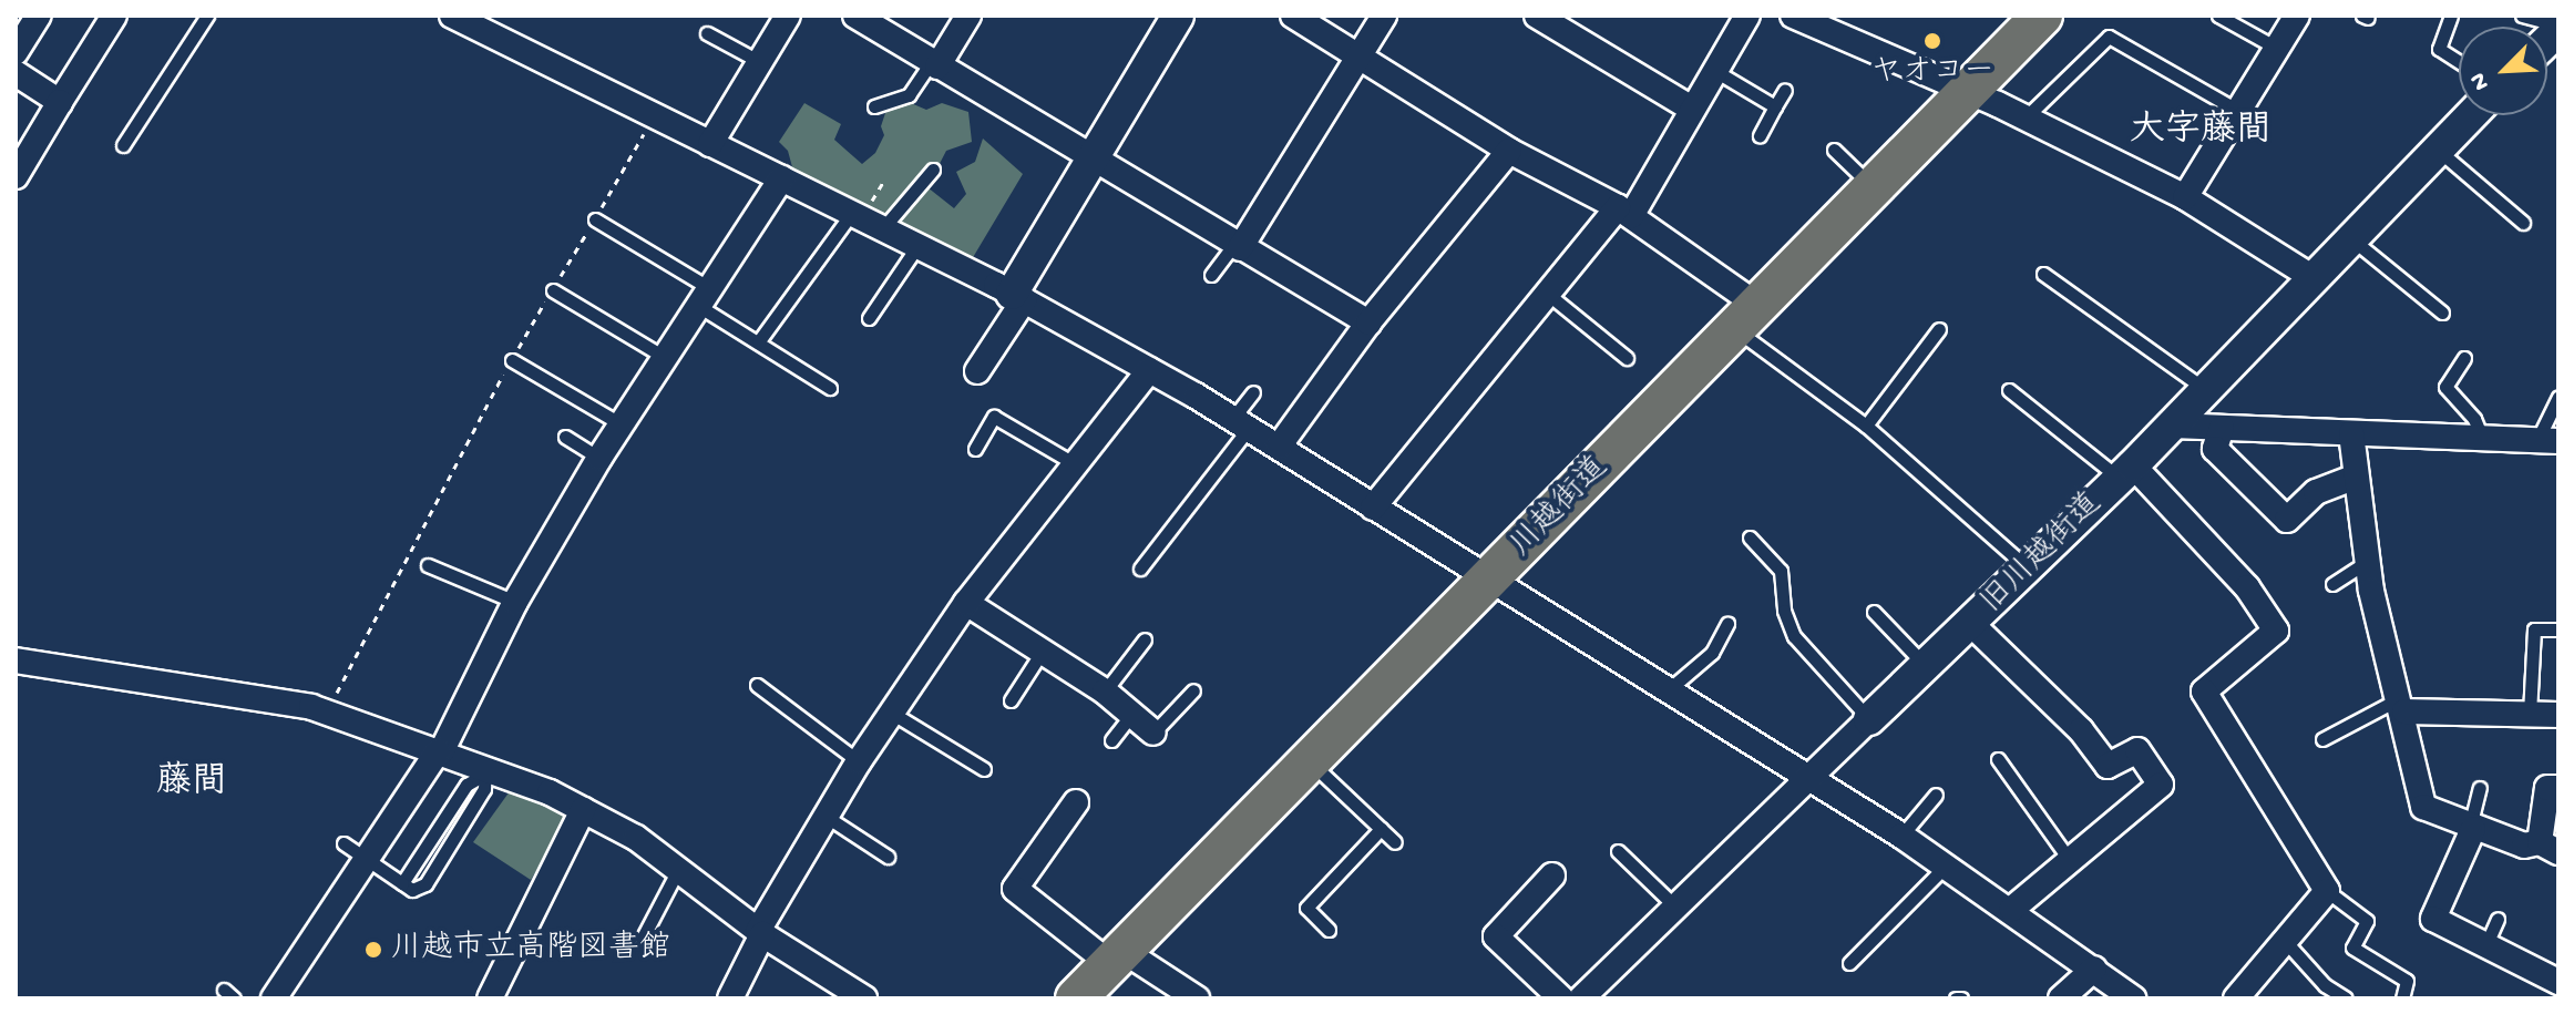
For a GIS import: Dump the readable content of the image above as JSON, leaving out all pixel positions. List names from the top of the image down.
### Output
{
  "streets": {
    "highway": ["川越街道"],
    "street": ["旧川越街道"]
  },
  "districts": ["大字藤間", "藤間"],
  "places": ["ヤオコー", "川越市立高階図書館"],
  "north": "bottom left"
}
